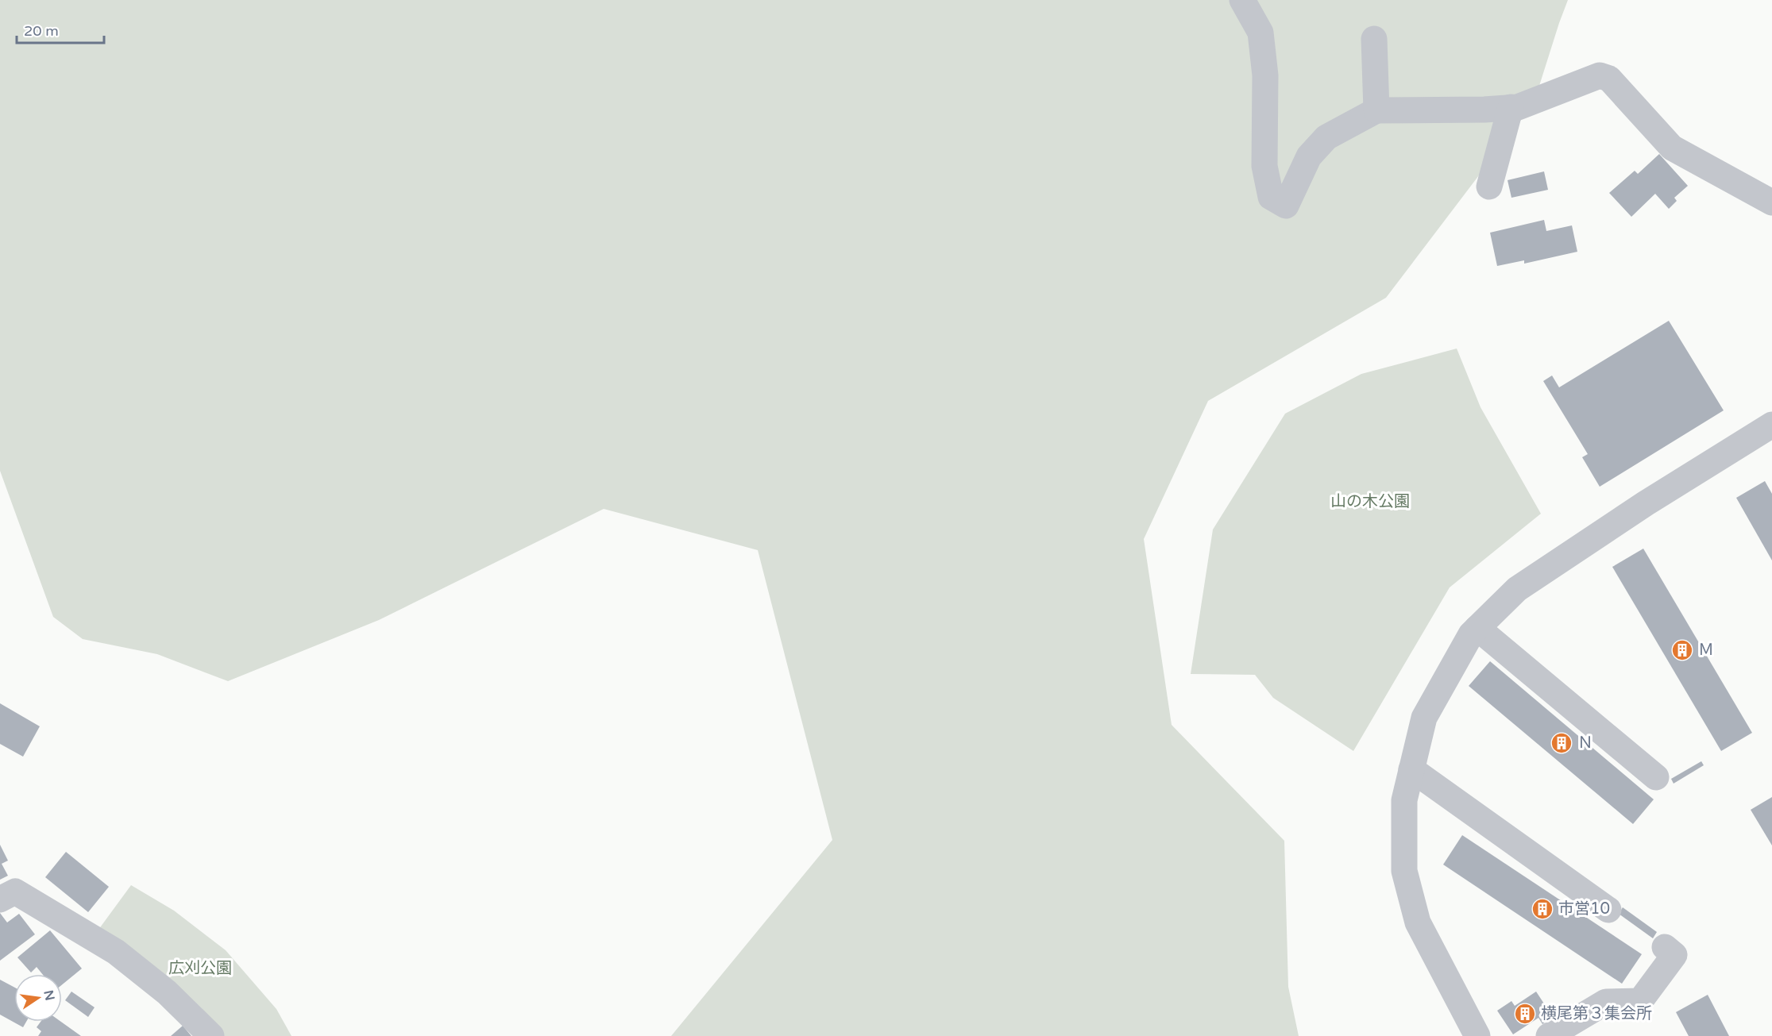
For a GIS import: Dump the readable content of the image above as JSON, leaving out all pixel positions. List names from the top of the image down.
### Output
{
  "parks": ["山の木公園", "広刈公園"],
  "places": {
    "building": [
      "Ｍ",
      "Ｎ",
      "市営10",
      "横尾第３集会所"
    ]
  },
  "scale_bar": "20 m",
  "north": "right"
}
